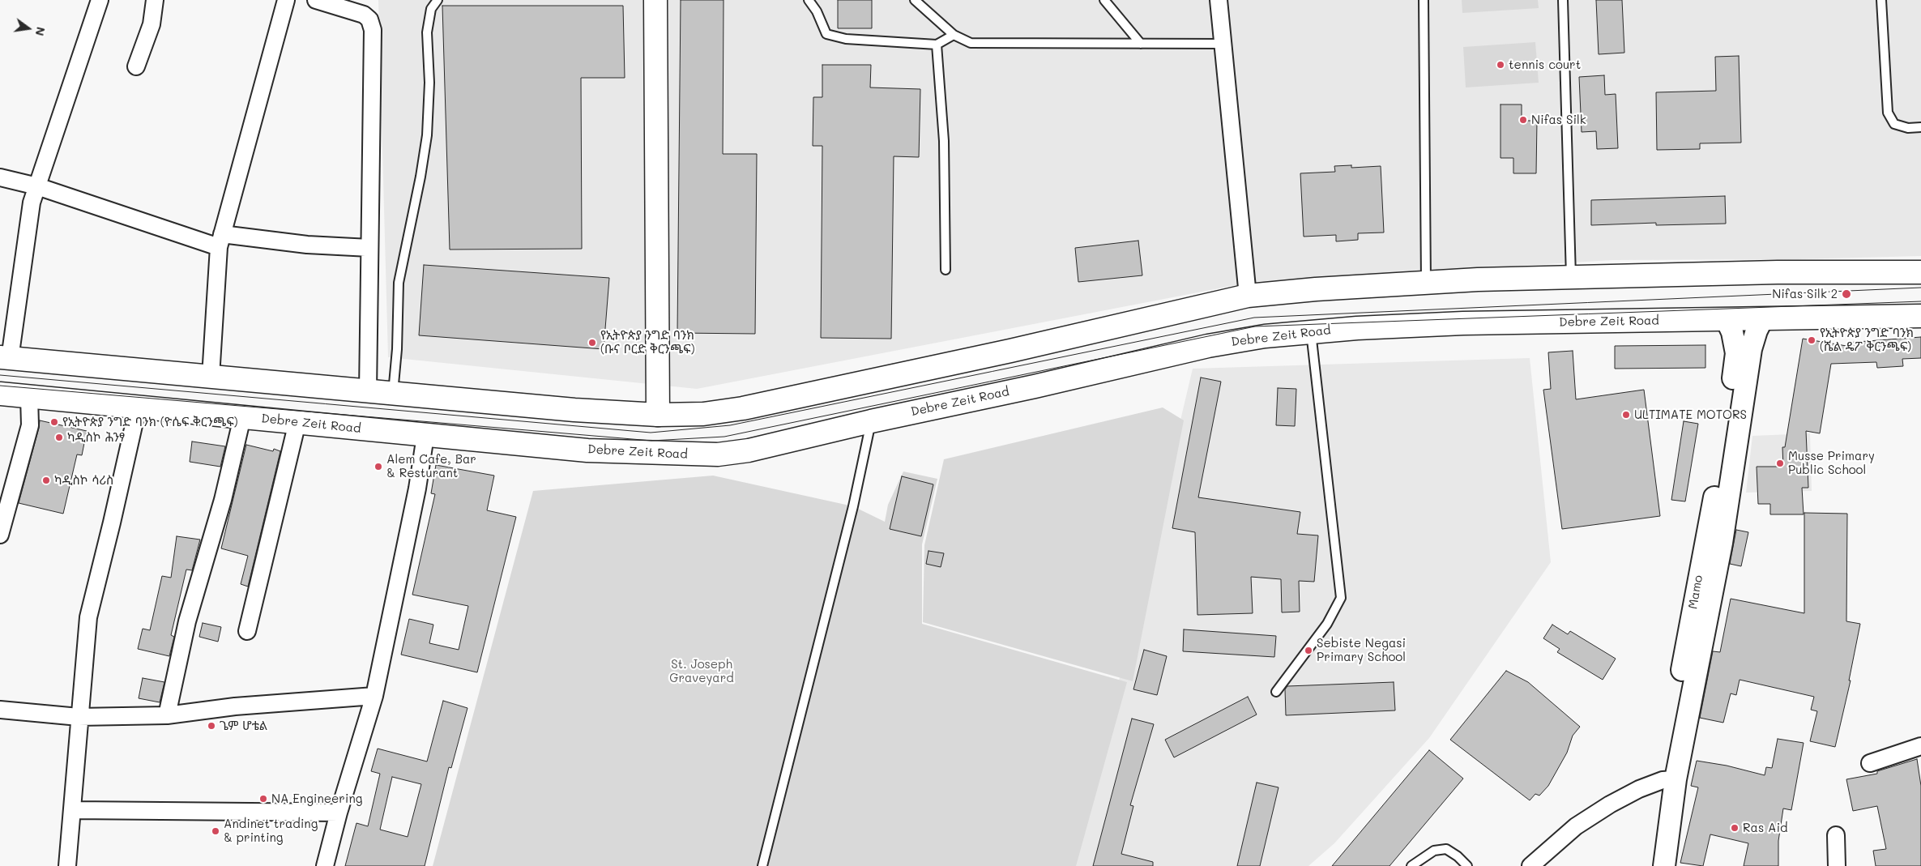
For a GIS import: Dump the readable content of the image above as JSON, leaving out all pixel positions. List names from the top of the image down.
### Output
{
  "streets": {
    "main road": ["Debre Zeit Road"],
    "street": ["Mamo"]
  },
  "crossings": [
    ["Debre Zeit Road", "Mamo"]
  ],
  "parks": ["St. Joseph Graveyard"],
  "places": [
    "tennis court",
    "Nifas Silk",
    "Nifas Silk 2",
    "የኢትዮጵያ ንግድ ባንክ (ሼል ዴፖ ቅርንጫፍ)",
    "የኢትዮጵያ ንግድ ባንክ (ቡና ቦርድ ቅርንጫፍ)",
    "ULTIMATE MOTORS",
    "የኢትዮጵያ ንግድ ባንክ (ዮሴፍ ቅርንጫፍ)",
    "ካዲስኮ ሕንፃ",
    "Musse Primary Public School",
    "Alem Cafe, Bar & Resturant",
    "ካዲስኮ ሳሪስ",
    "Sebiste Negasi Primary School",
    "ጌም ሆቴል",
    "NA Engineering",
    "Ras Aid",
    "Andinet trading & printing"
  ],
  "north": "right"
}
